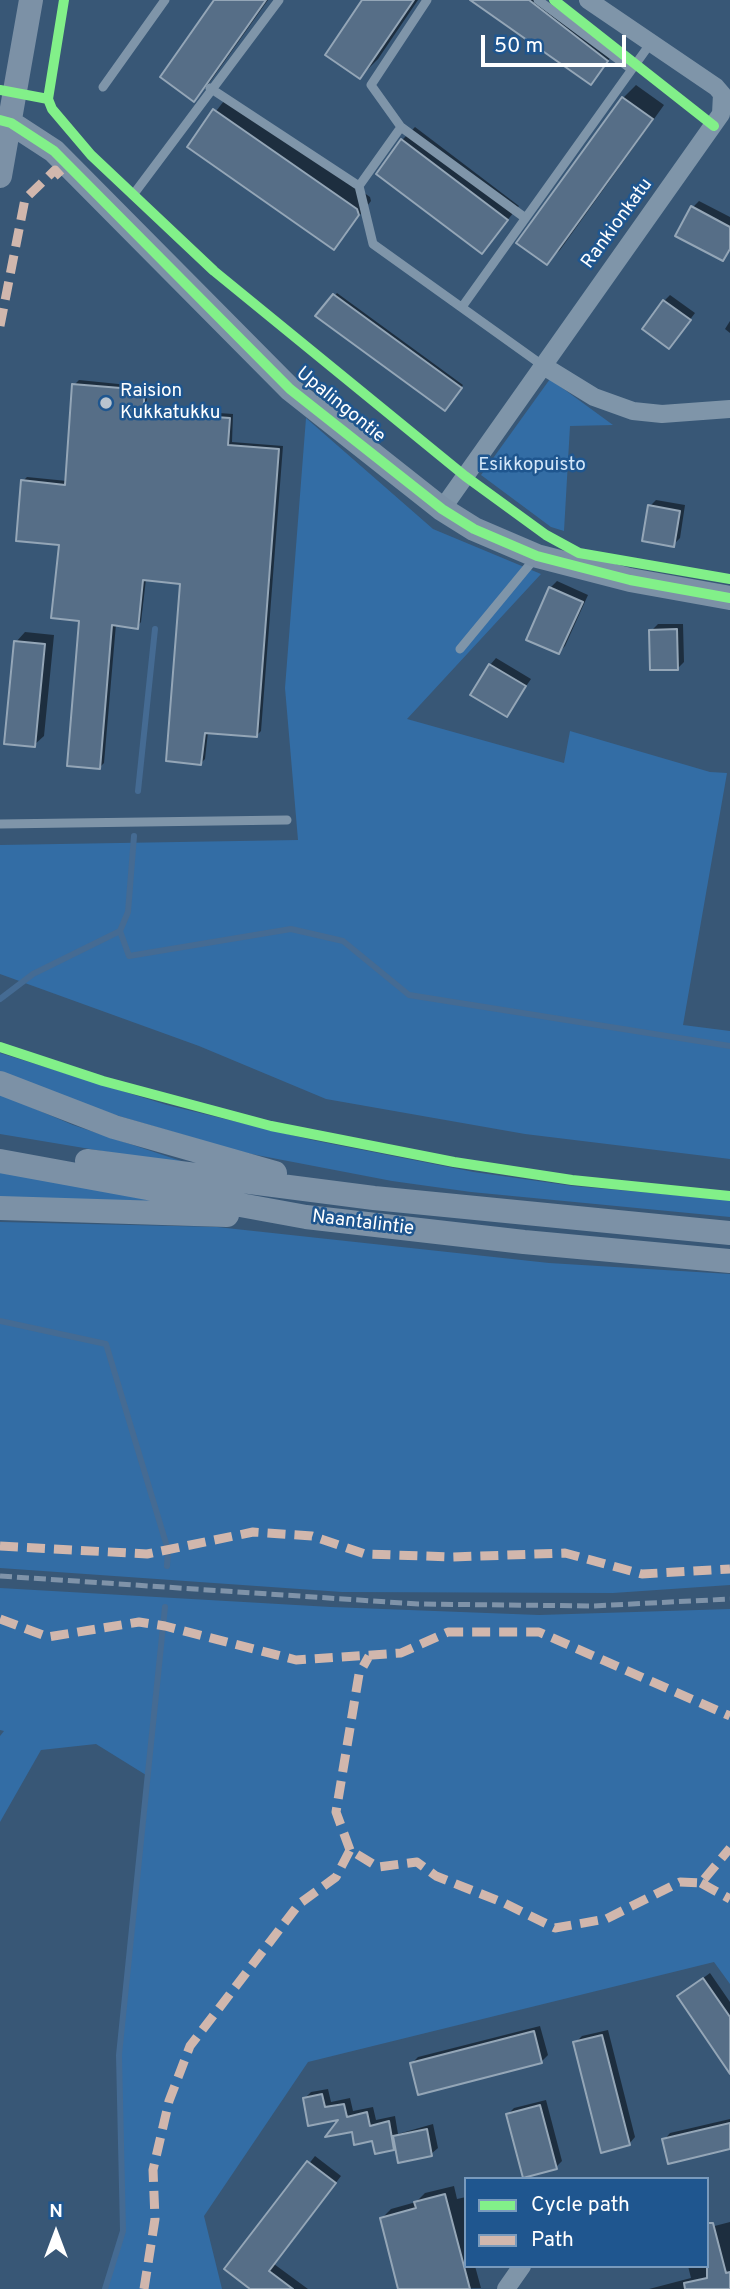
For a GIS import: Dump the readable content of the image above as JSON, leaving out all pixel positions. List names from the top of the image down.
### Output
{
  "streets": {
    "main road": ["Upalingontie", "Naantalintie"],
    "street": ["Rankionkatu"]
  },
  "crossings": [
    ["Rankionkatu", "Upalingontie"]
  ],
  "parks": ["Esikkopuisto"],
  "places": ["Raision Kukkatukku"],
  "legend": ["Cycle path", "Path"],
  "scale_bar": "50 m",
  "north": "top"
}
